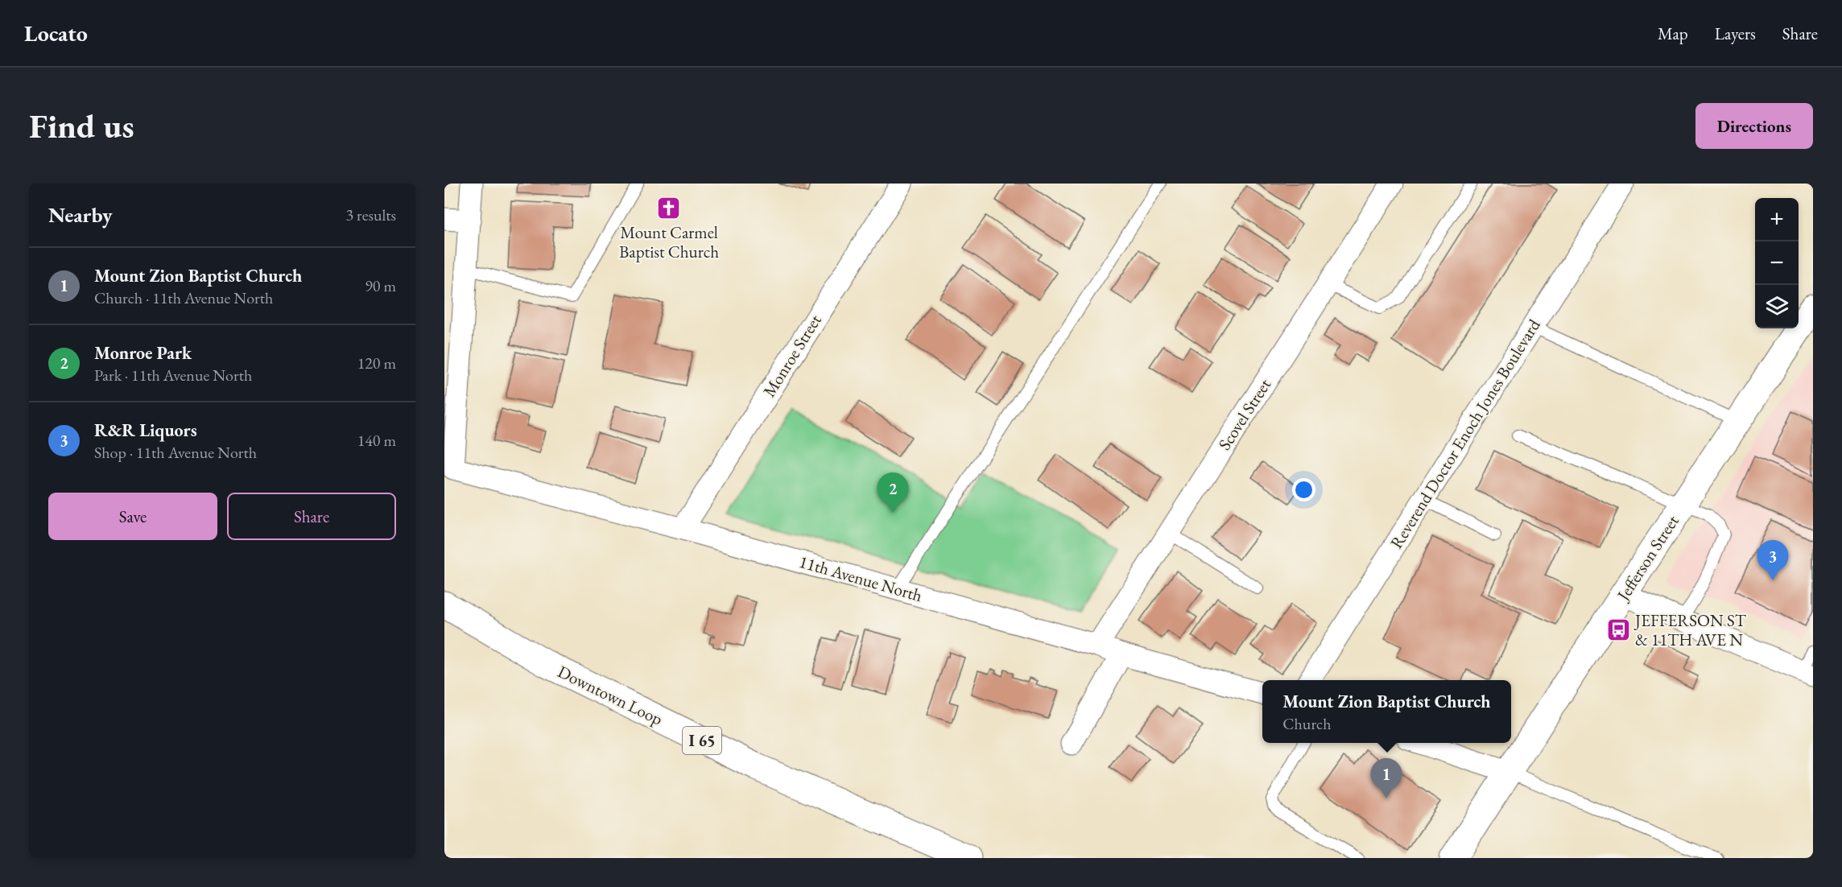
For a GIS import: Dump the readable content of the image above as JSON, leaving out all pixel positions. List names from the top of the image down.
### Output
{
  "streets": {
    "main road": ["Jefferson Street", "Downtown Loop", "I 65"],
    "street": [
      "Monroe Street",
      "Scovel Street",
      "Reverend Doctor Enoch Jones Boulevard",
      "11th Avenue North"
    ]
  },
  "crossings": [
    ["Monroe Street", "11th Avenue North"],
    ["Scovel Street", "11th Avenue North"]
  ],
  "places": {
    "church": ["Mount Carmel Baptist Church"],
    "bus stop": ["JEFFERSON ST & 11TH AVE N"]
  },
  "page": {
    "header": "Locato",
    "nav": ["Map", "Layers", "Share"],
    "buttons": [
      "Directions",
      ["Save", "Share"]
    ],
    "title": "Find us",
    "heading": ["Nearby", "3 results"],
    "map_buttons": ["+", "−"],
    "list": [
      {
        "mark": "1",
        "name": "Mount Zion Baptist Church",
        "note": "Church · 11th Avenue North",
        "value": "90 m"
      },
      {
        "mark": "2",
        "name": "Monroe Park",
        "note": "Park · 11th Avenue North",
        "value": "120 m"
      },
      {
        "mark": "3",
        "name": "R&R Liquors",
        "note": "Shop · 11th Avenue North",
        "value": "140 m"
      }
    ],
    "pins": ["2", "3", "1"],
    "popup": ["Mount Zion Baptist Church", "Church"]
  }
}
